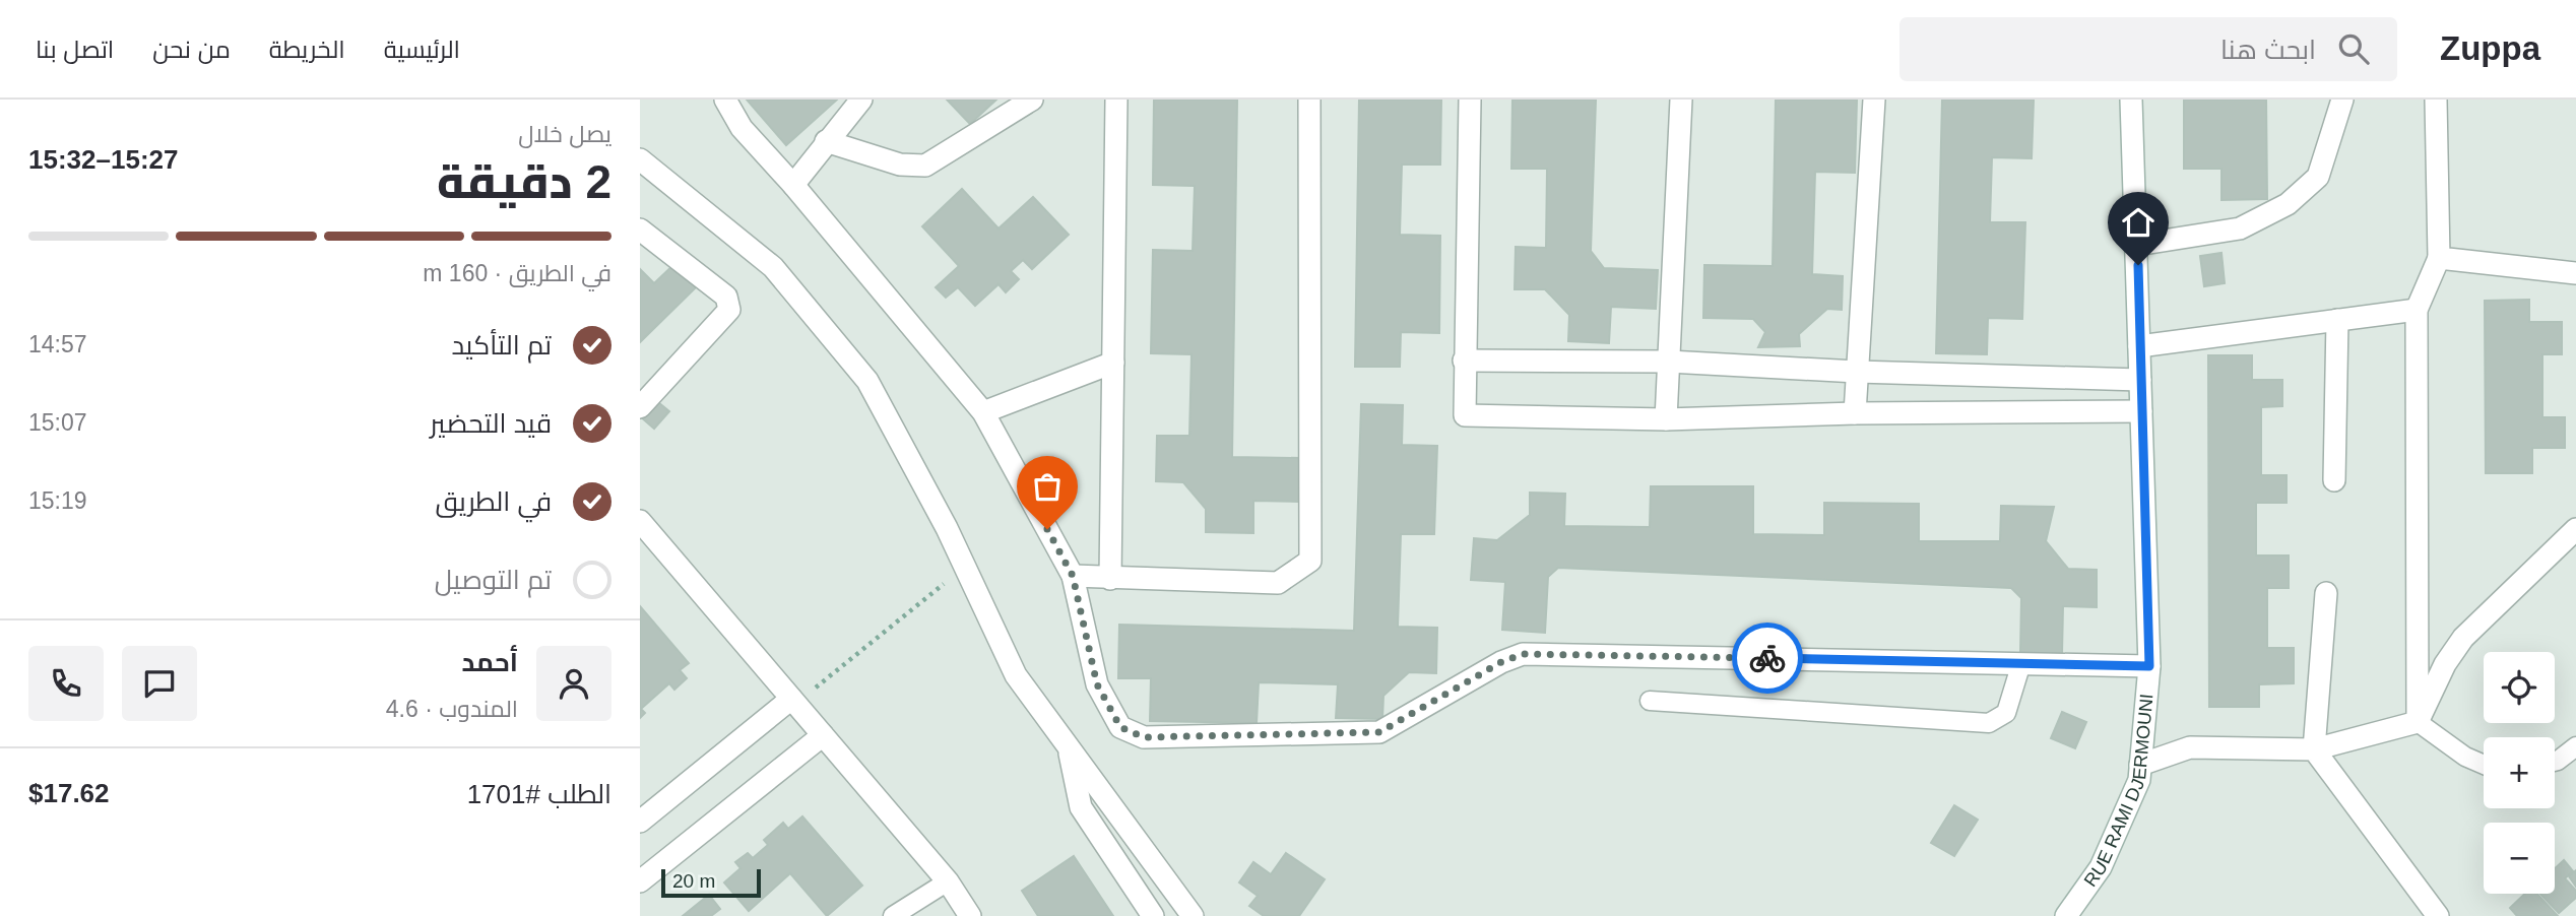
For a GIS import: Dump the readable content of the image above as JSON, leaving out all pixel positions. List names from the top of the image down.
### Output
{
  "streets": {
    "street": ["RUE RAMI DJERMOUNI"]
  },
  "scale_bar": "20 m",
  "page": {
    "header": "Zuppa",
    "search": "ابحث هنا",
    "nav": [
      "الرئيسية",
      "الخريطة",
      "من نحن",
      "اتصل بنا"
    ],
    "heading": ["2 دقيقة", "يصل خلال", "15:27–15:32"],
    "panel": [
      "أحمد",
      "المندوب · 4.6",
      "الطلب #1701",
      "$17.62"
    ],
    "bar": "في الطريق · 160 m",
    "list": [
      ["تم التأكيد", "14:57"],
      ["قيد التحضير", "15:07"],
      ["في الطريق", "15:19"],
      "تم التوصيل"
    ],
    "map_buttons": ["+", "−"],
    "scale": "20 m"
  }
}
